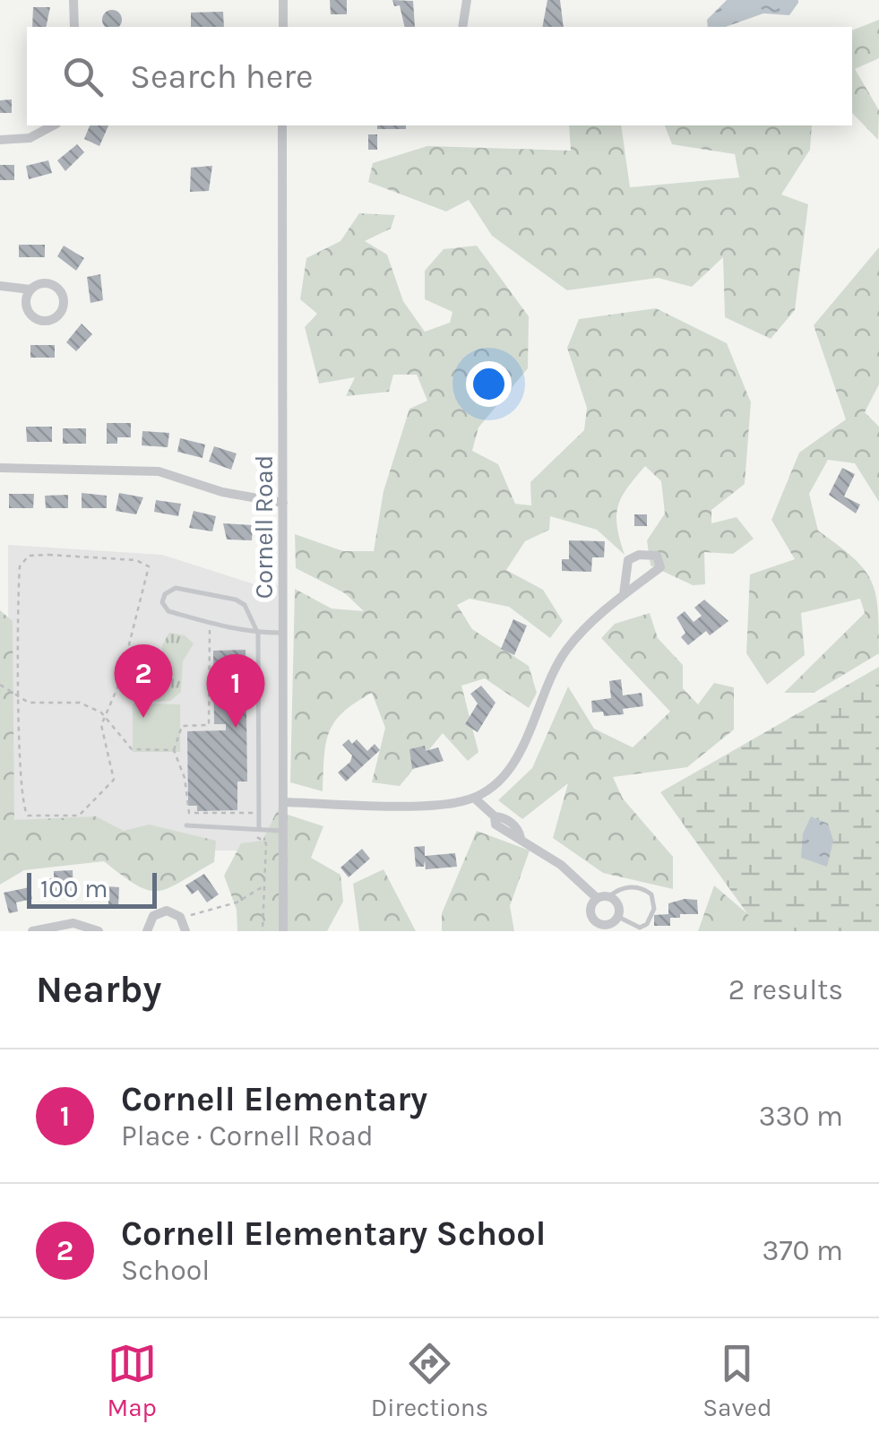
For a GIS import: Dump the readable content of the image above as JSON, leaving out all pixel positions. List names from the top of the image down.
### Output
{
  "streets": {
    "street": ["Cornell Road"]
  },
  "scale_bar": "100 m",
  "page": {
    "search": "Search here",
    "pins": ["2", "1"],
    "scale": "100 m",
    "heading": ["Nearby", "2 results"],
    "list": [
      {
        "mark": "1",
        "name": "Cornell Elementary",
        "note": "Place · Cornell Road",
        "value": "330 m"
      },
      {
        "mark": "2",
        "name": "Cornell Elementary School",
        "note": "School",
        "value": "370 m"
      }
    ],
    "nav": ["Map", "Directions", "Saved"]
  }
}
